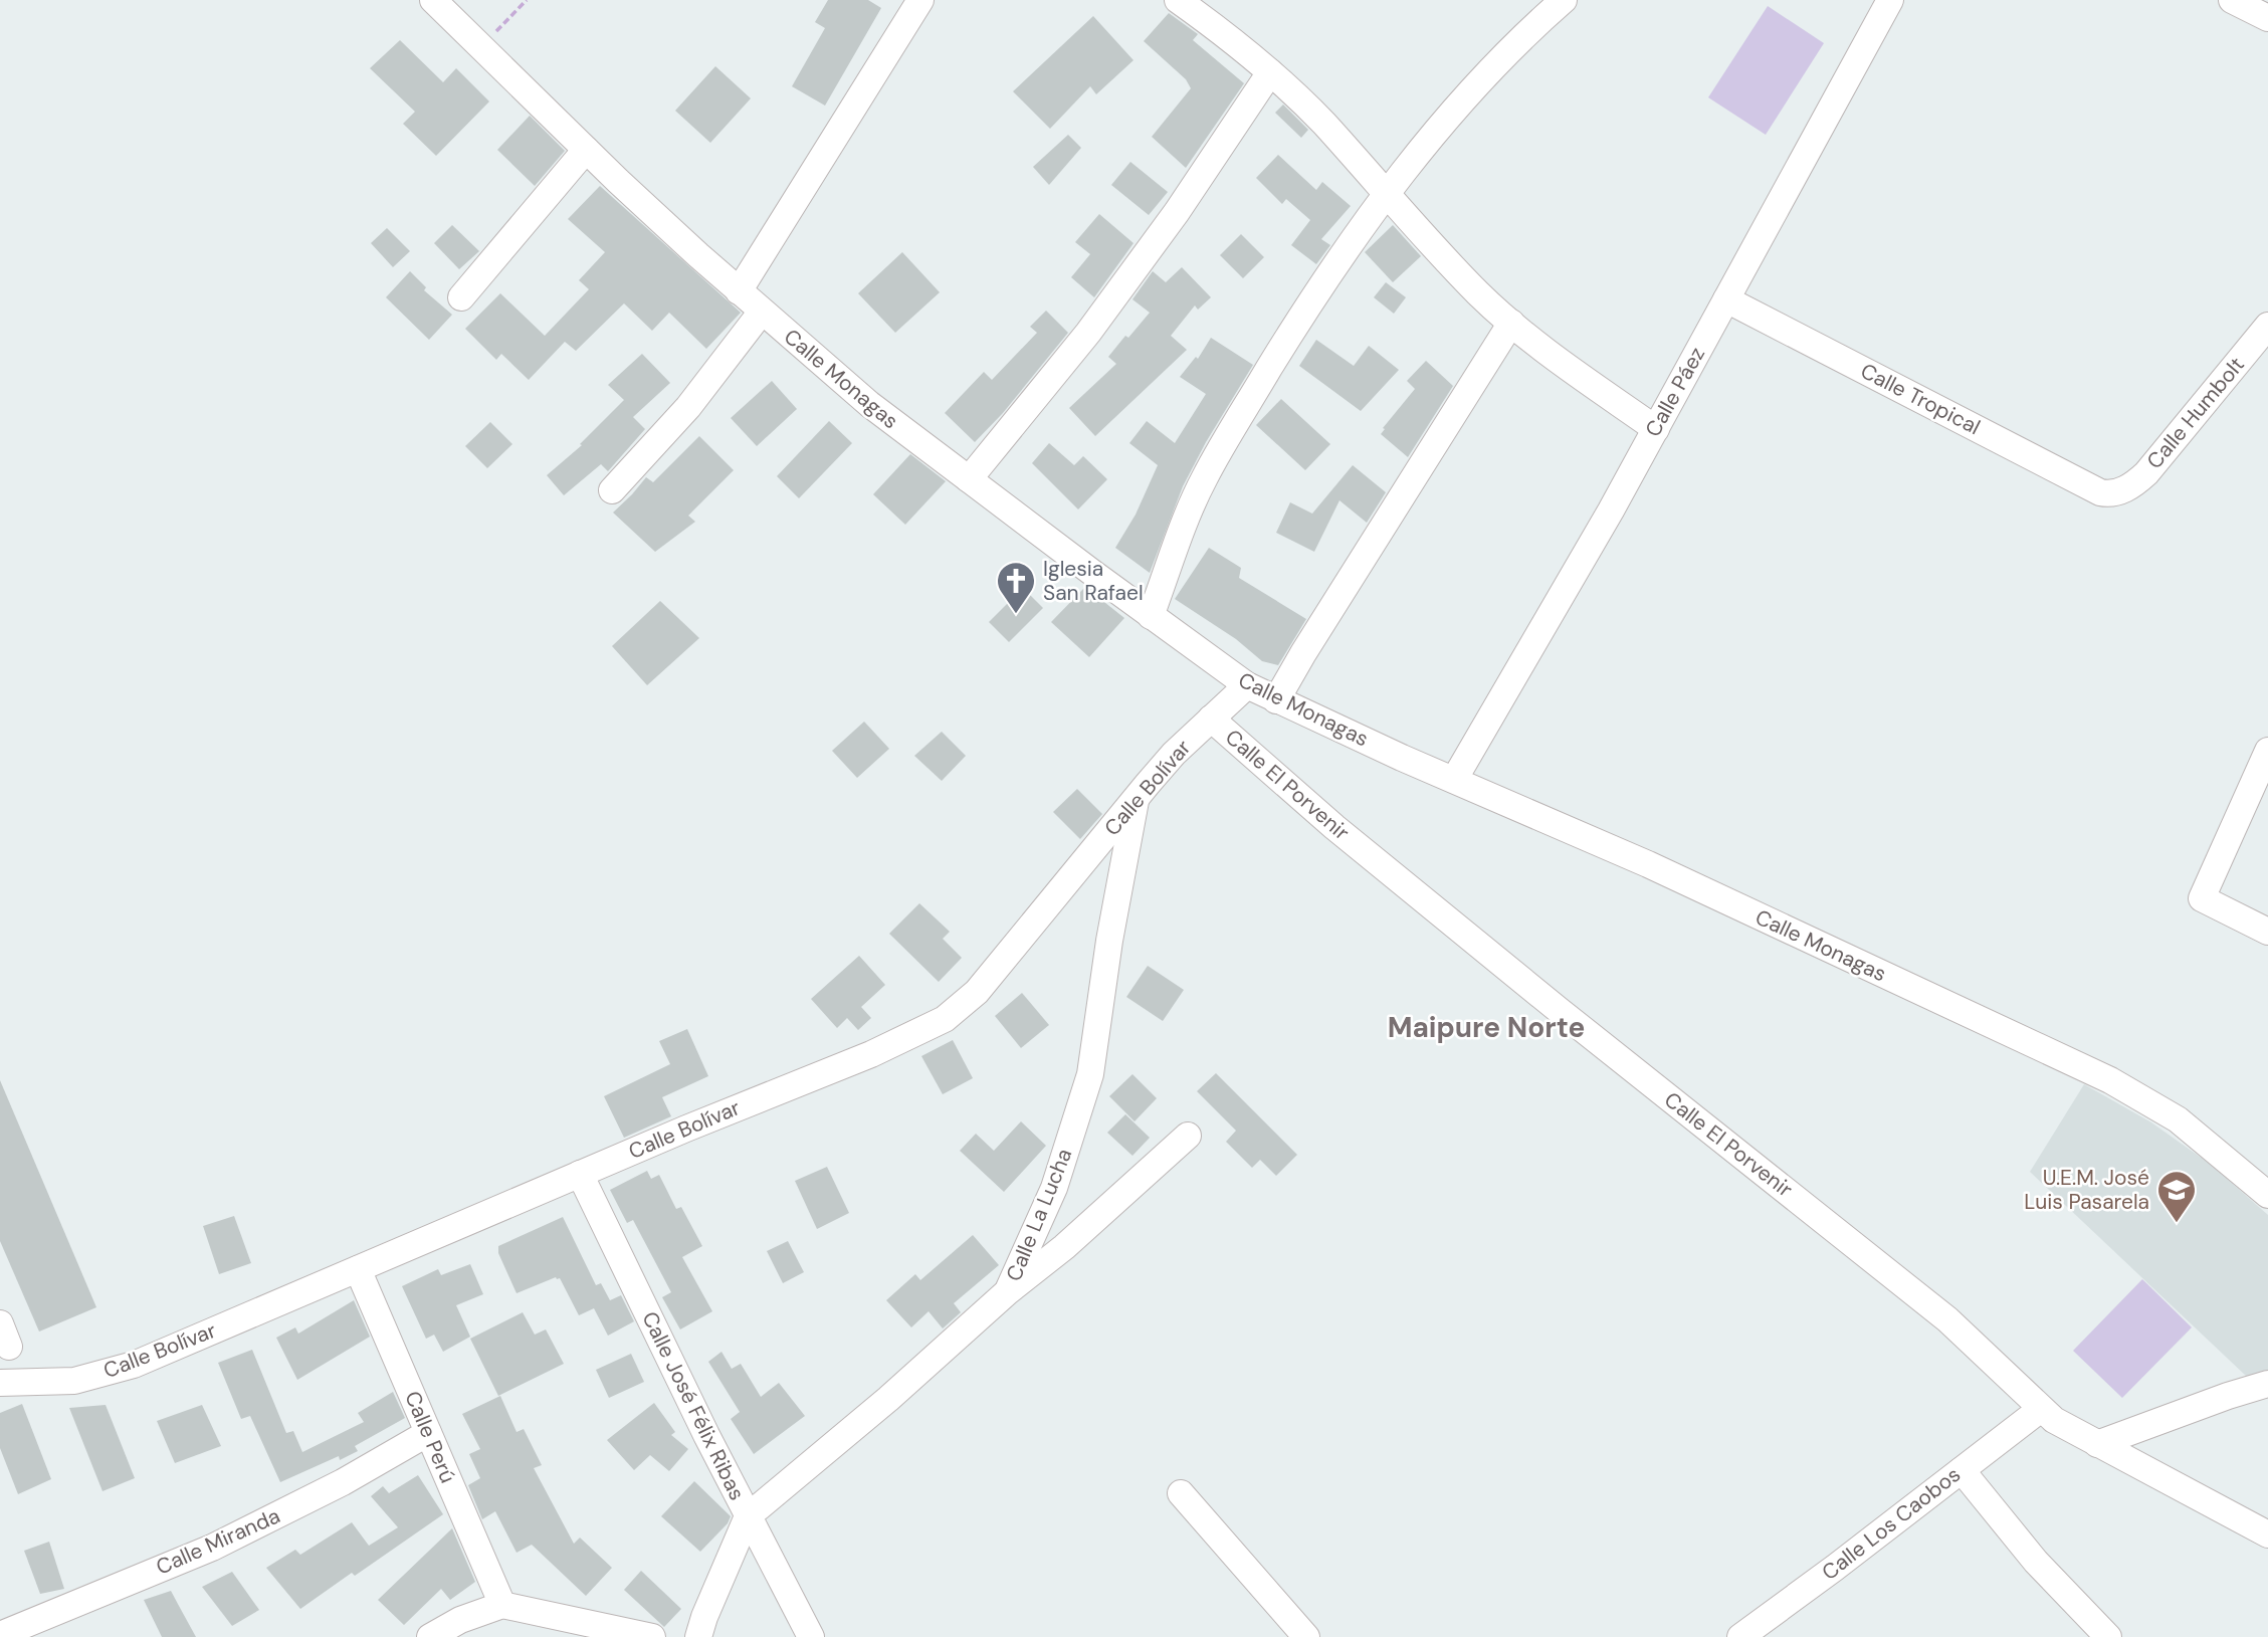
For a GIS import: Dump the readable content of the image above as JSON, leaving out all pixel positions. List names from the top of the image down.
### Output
{
  "streets": {
    "street": [
      "Calle Monagas",
      "Calle Páez",
      "Calle Tropical",
      "Calle Humbolt",
      "Calle El Porvenir",
      "Calle Bolívar",
      "Calle La Lucha",
      "Calle José Félix Ribas",
      "Calle Perú",
      "Calle Los Caobos",
      "Calle Miranda"
    ]
  },
  "crossings": [
    ["Calle Monagas", "Calle Páez"],
    ["Calle Monagas", "Calle Bolívar"],
    ["Calle Páez", "Calle Tropical"],
    ["Calle Tropical", "Calle Humbolt"],
    ["Calle El Porvenir", "Calle Bolívar"],
    ["Calle El Porvenir", "Calle Los Caobos"],
    ["Calle Bolívar", "Calle La Lucha"],
    ["Calle Bolívar", "Calle José Félix Ribas"],
    ["Calle Bolívar", "Calle Perú"],
    ["Calle La Lucha", "Calle José Félix Ribas"],
    ["Calle Perú", "Calle Miranda"]
  ],
  "districts": ["Maipure Norte"],
  "places": {
    "church": ["Iglesia San Rafael"],
    "school or university": ["U.E.M. José Luis Pasarela"]
  }
}
